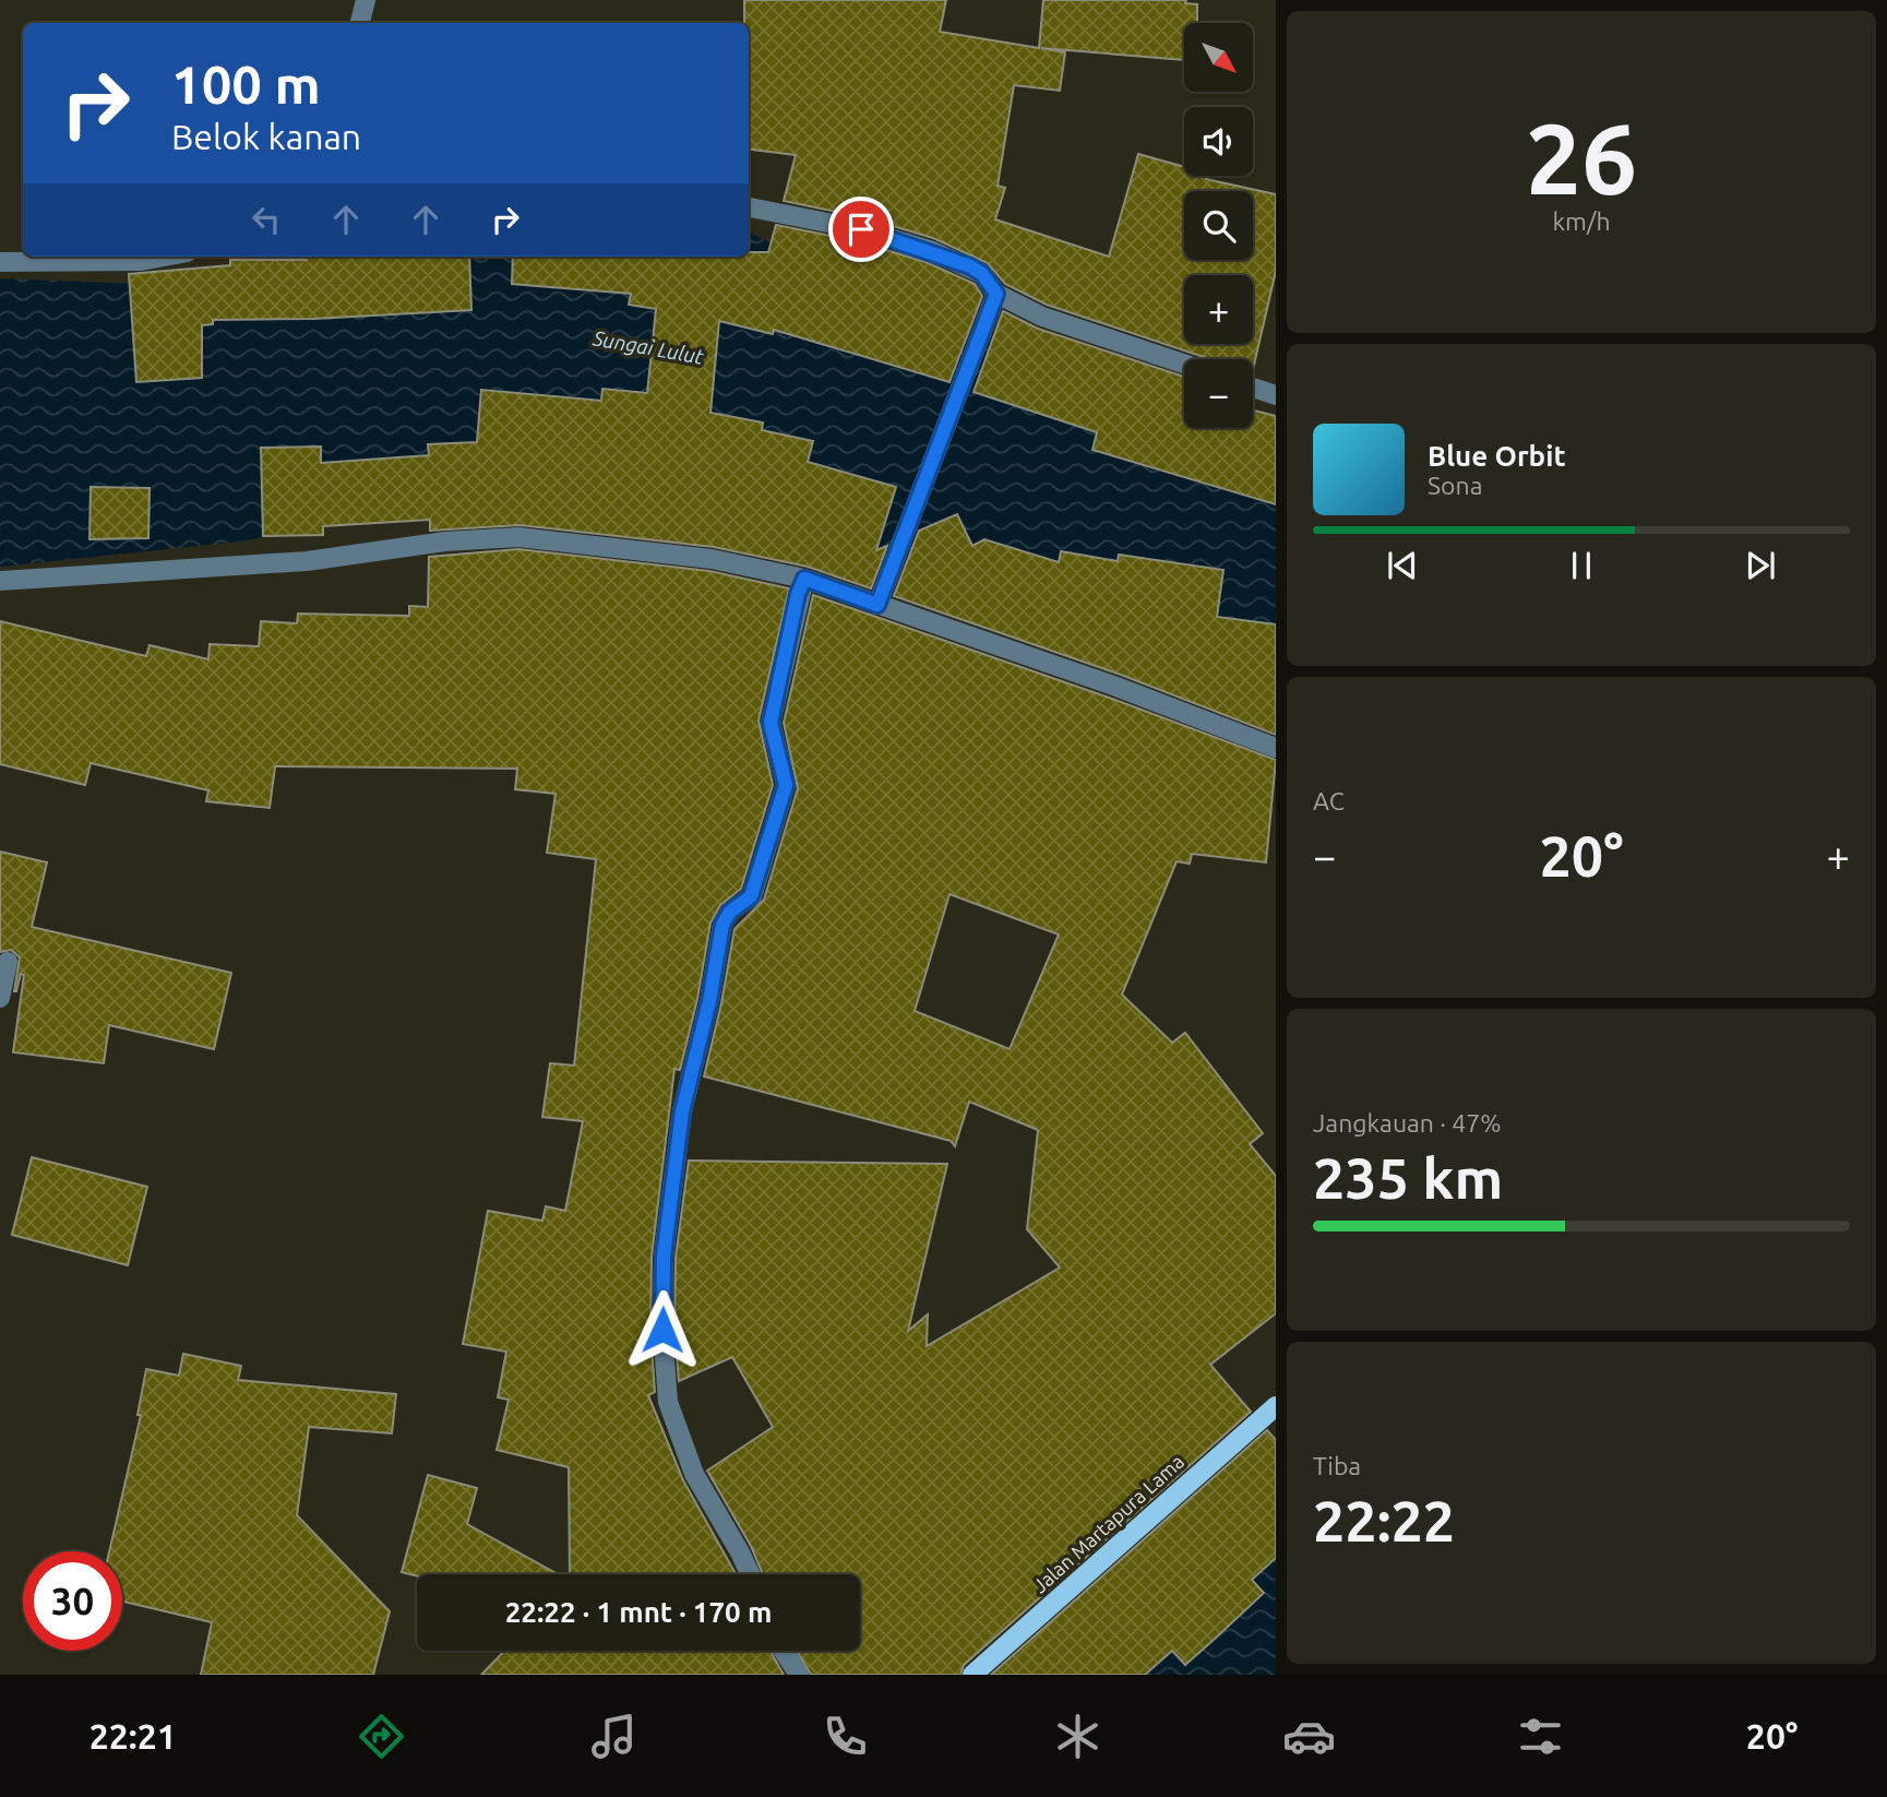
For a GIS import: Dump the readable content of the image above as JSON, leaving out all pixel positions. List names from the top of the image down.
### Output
{
  "streets": {
    "main road": ["Jalan Martapura Lama"]
  },
  "water": ["Sungai Lulut"],
  "north": "bottom right",
  "page": {
    "tile": [
      ["26", "km/h"],
      "AC",
      ["Jangkauan · 47%", "235 km"],
      ["Tiba", "22:22"]
    ],
    "map_buttons": ["+", "−"],
    "turn": ["100 m", "Belok kanan"],
    "song": ["Blue Orbit", "Sona"],
    "heat": ["−", "20°", "+"],
    "limit": "30",
    "trip": "22:22 · 1 mnt · 170 m",
    "tabs": ["22:21", "20°"]
  }
}
